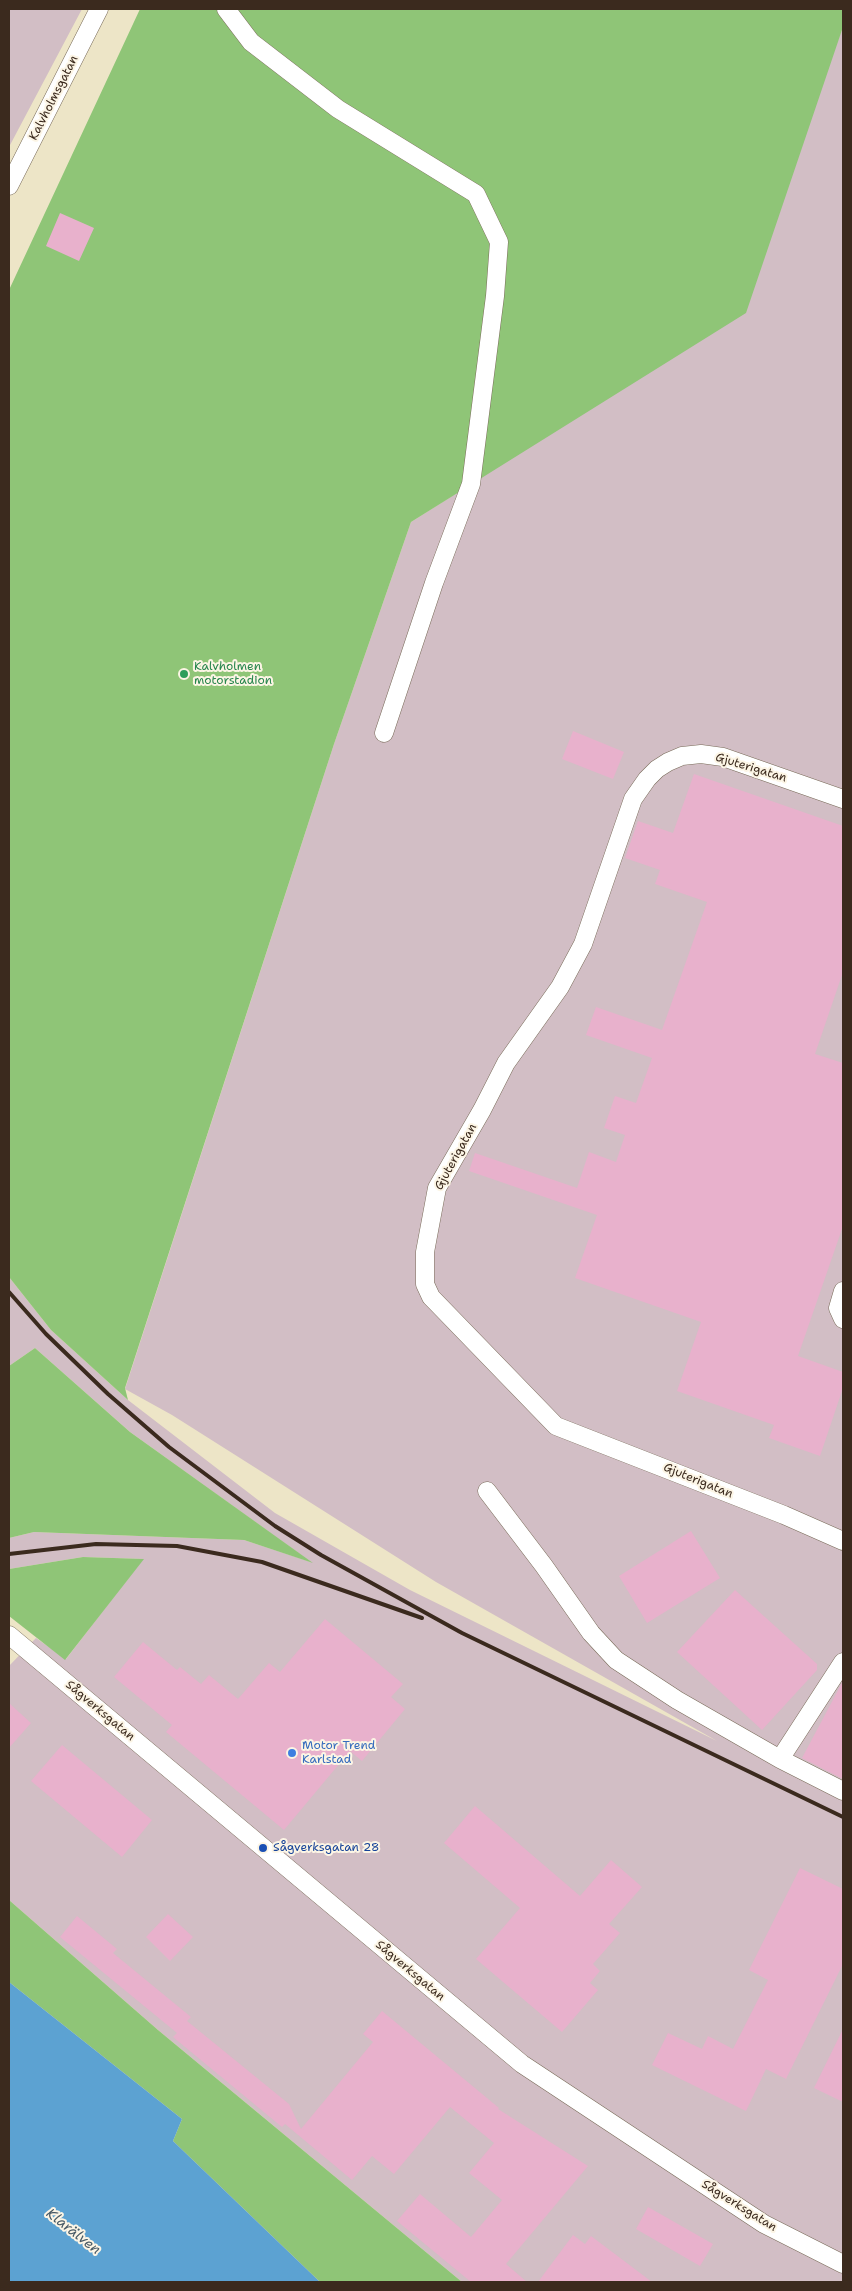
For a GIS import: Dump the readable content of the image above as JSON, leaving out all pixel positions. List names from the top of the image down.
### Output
{
  "streets": {
    "street": ["Kalvholmsgatan", "Gjuterigatan", "Sågverksgatan"]
  },
  "water": ["Klarälven"],
  "places": ["Kalvholmen motorstadion", "Motor Trend Karlstad", "Sågverksgatan 28"]
}
